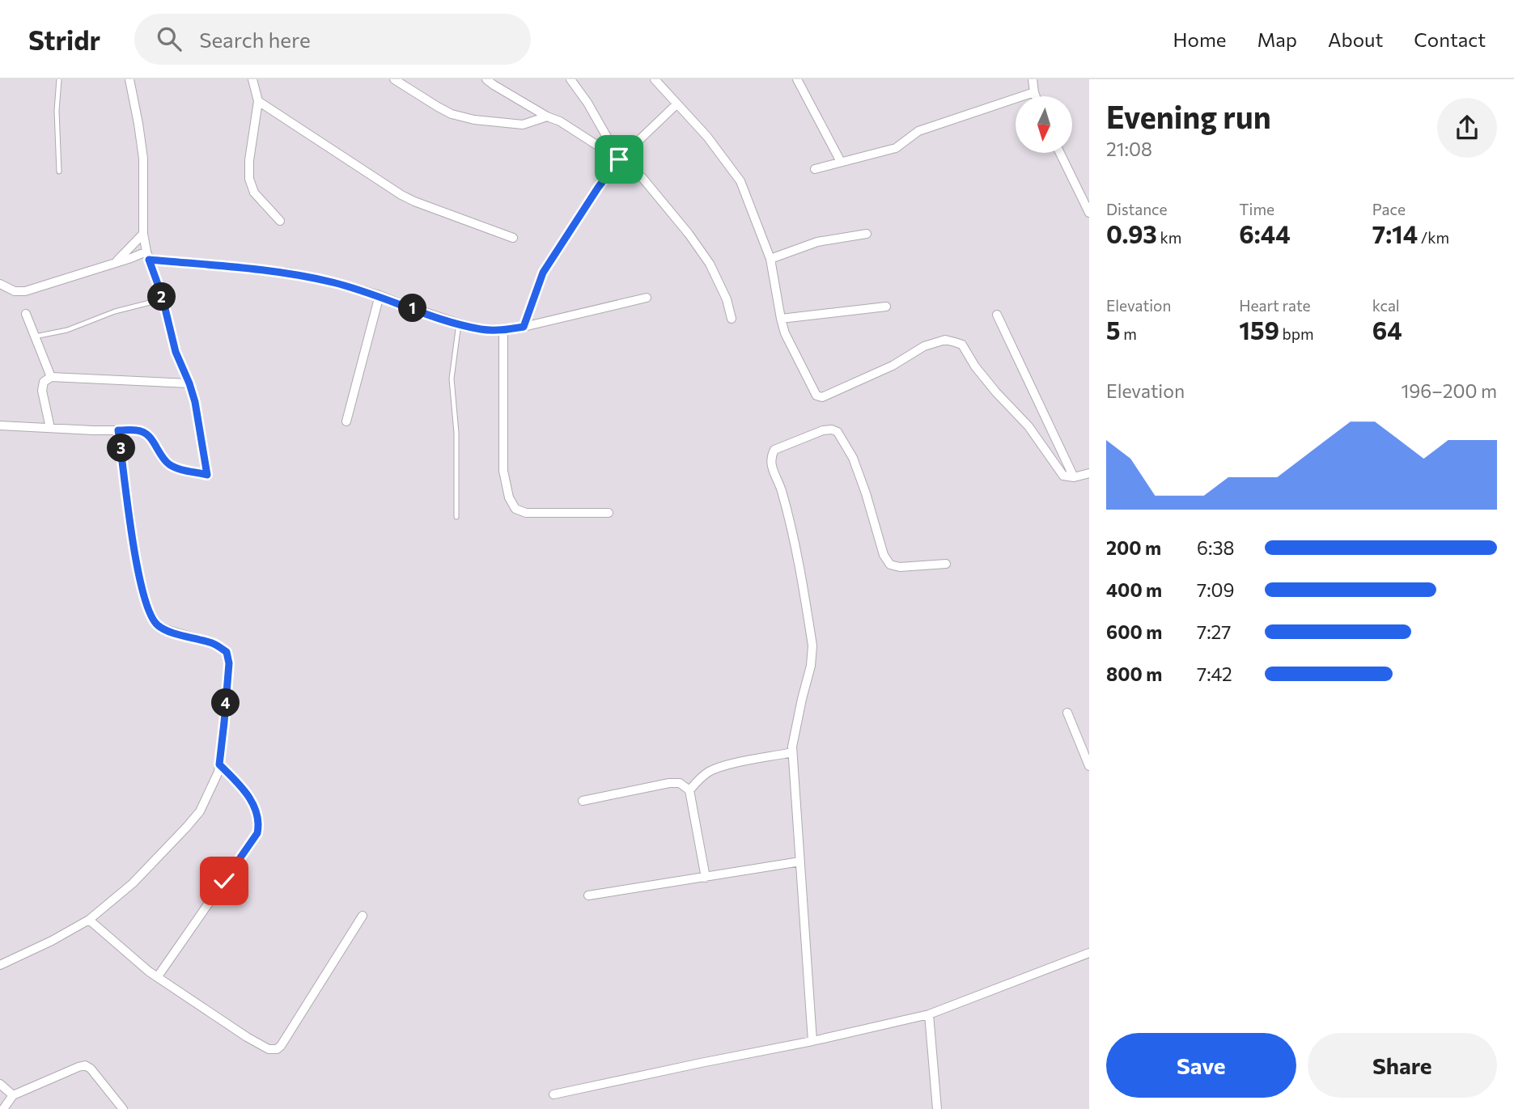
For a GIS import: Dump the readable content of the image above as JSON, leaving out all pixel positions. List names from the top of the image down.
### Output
{
  "north": "bottom",
  "page": {
    "header": "Stridr",
    "search": "Search here",
    "nav": [
      "Home",
      "Map",
      "About",
      "Contact"
    ],
    "heading": ["Evening run", "21:08"],
    "stats": [
      ["Distance", "0.93 km"],
      ["Time", "6:44"],
      ["Pace", "7:14 /km"],
      ["Elevation", "5 m"],
      ["Heart rate", "159 bpm"],
      ["kcal", "64"]
    ],
    "pins": [
      "2",
      "1",
      "3",
      "4"
    ],
    "chart": ["Elevation", "196–200 m"],
    "list": [
      {
        "name": "200 m",
        "note": "6:38"
      },
      {
        "name": "400 m",
        "note": "7:09"
      },
      {
        "name": "600 m",
        "note": "7:27"
      },
      {
        "name": "800 m",
        "note": "7:42"
      }
    ],
    "buttons": ["Save", "Share"]
  }
}
